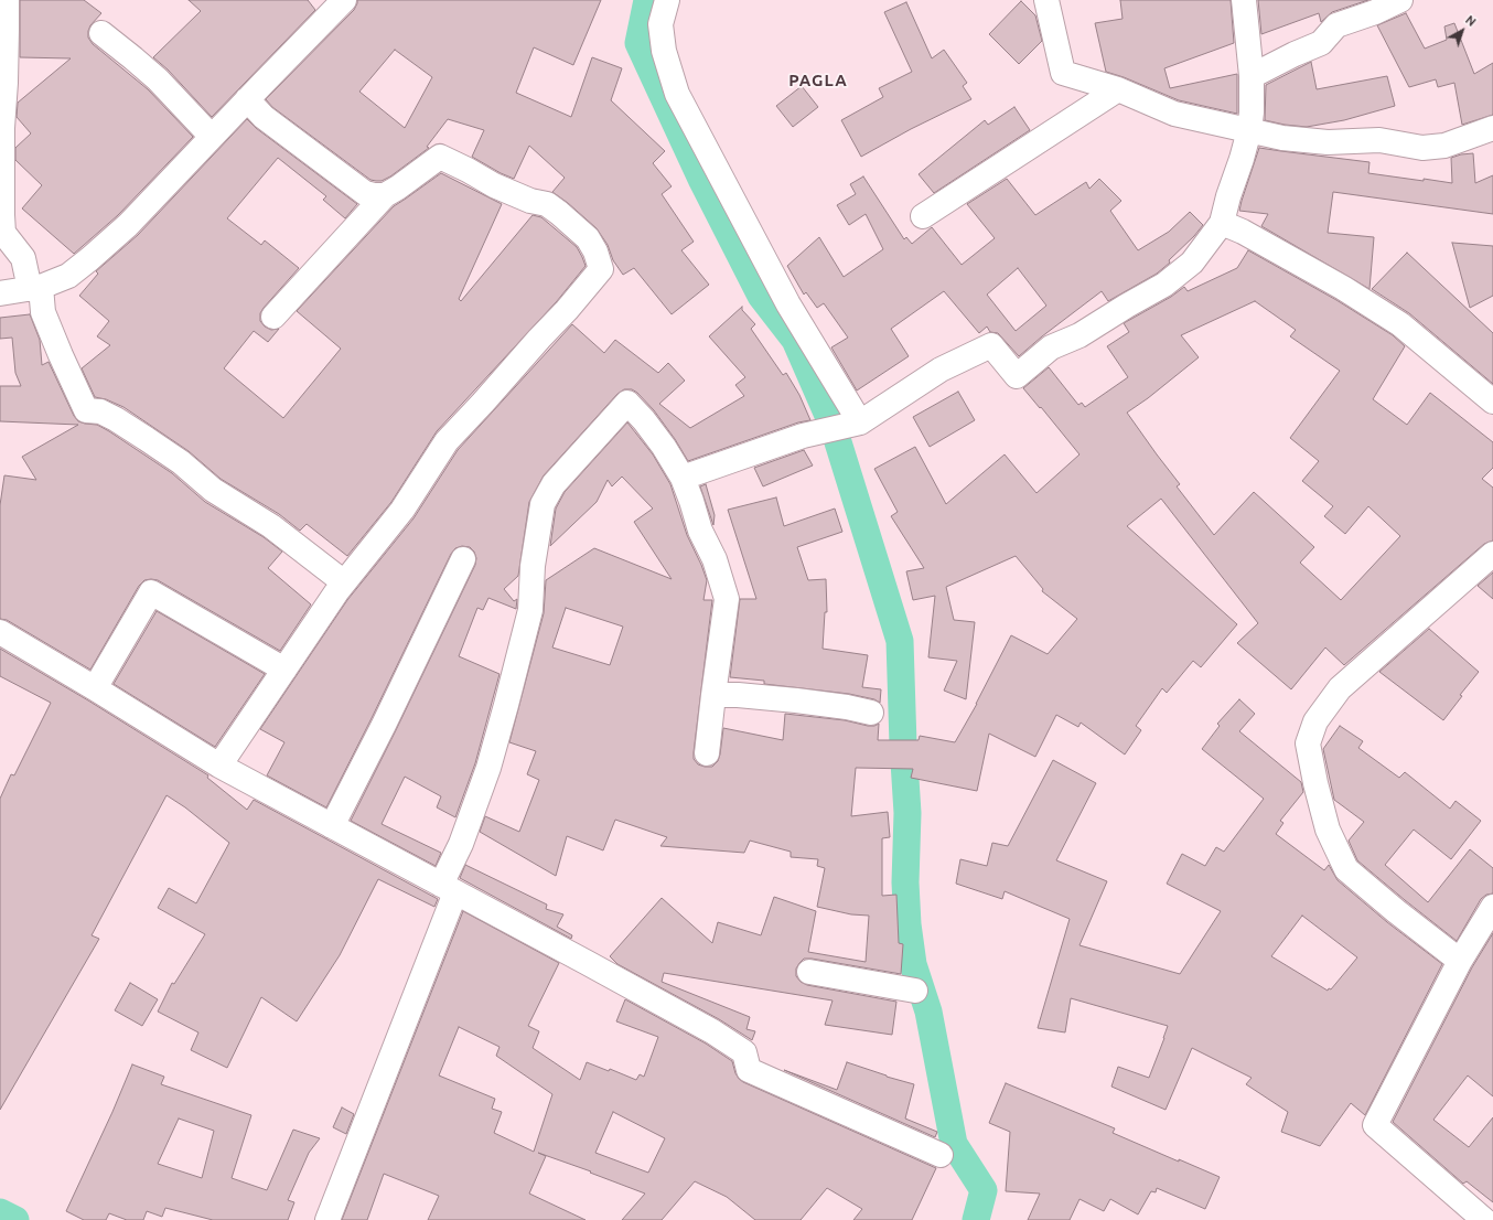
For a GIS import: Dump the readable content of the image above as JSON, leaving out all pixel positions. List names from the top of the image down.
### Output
{
  "districts": ["PAGLA"],
  "north": "top right"
}
